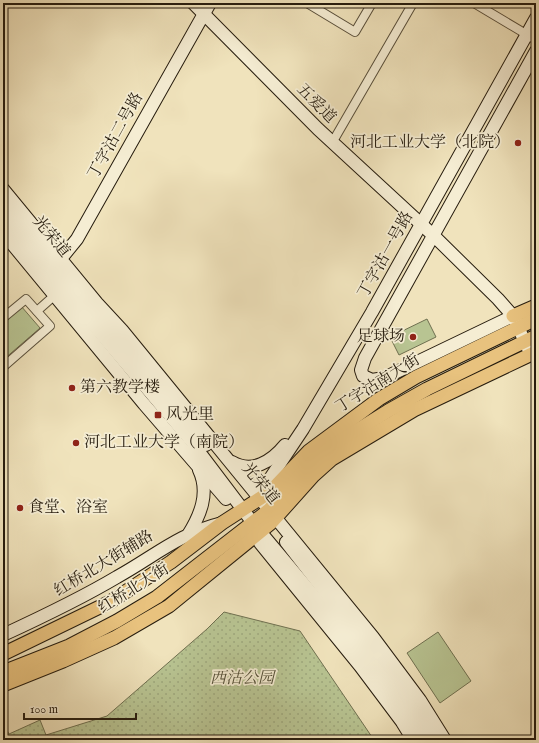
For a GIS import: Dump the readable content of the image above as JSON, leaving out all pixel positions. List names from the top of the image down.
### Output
{
  "streets": {
    "main road": [
      "五爱道",
      "丁字沽二号路",
      "光荣道",
      "丁字沽一号路",
      "丁字沽南大街",
      "红桥北大街辅路",
      "红桥北大街"
    ]
  },
  "crossings": [
    ["五爱道", "丁字沽二号路"],
    ["五爱道", "丁字沽一号路"],
    ["五爱道", "丁字沽南大街"],
    ["丁字沽二号路", "光荣道"],
    ["光荣道", "丁字沽一号路"],
    ["光荣道", "丁字沽南大街"],
    ["光荣道", "红桥北大街"],
    ["丁字沽一号路", "丁字沽南大街"],
    ["丁字沽一号路", "红桥北大街"],
    ["丁字沽南大街", "红桥北大街"],
    ["红桥北大街辅路", "红桥北大街"]
  ],
  "parks": ["西沽公园"],
  "places": {
    "other": [
      "河北工业大学（北院）",
      "足球场",
      "第六教学楼",
      "河北工业大学（南院）",
      "食堂、浴室"
    ],
    "transit": ["风光里"]
  },
  "scale_bar": "100 m"
}
